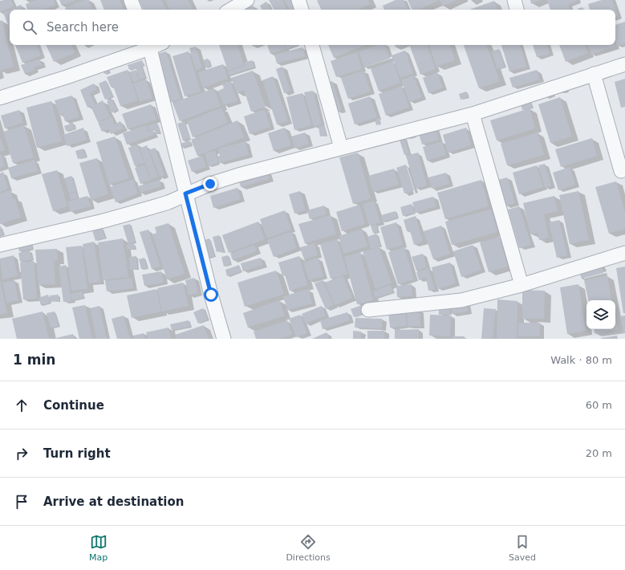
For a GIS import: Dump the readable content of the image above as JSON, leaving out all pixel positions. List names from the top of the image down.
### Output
{
  "page": {
    "search": "Search here",
    "heading": ["1 min", "Walk · 80 m"],
    "list": [
      ["Continue", "60 m"],
      ["Turn right", "20 m"],
      "Arrive at destination"
    ],
    "nav": ["Map", "Directions", "Saved"]
  }
}
